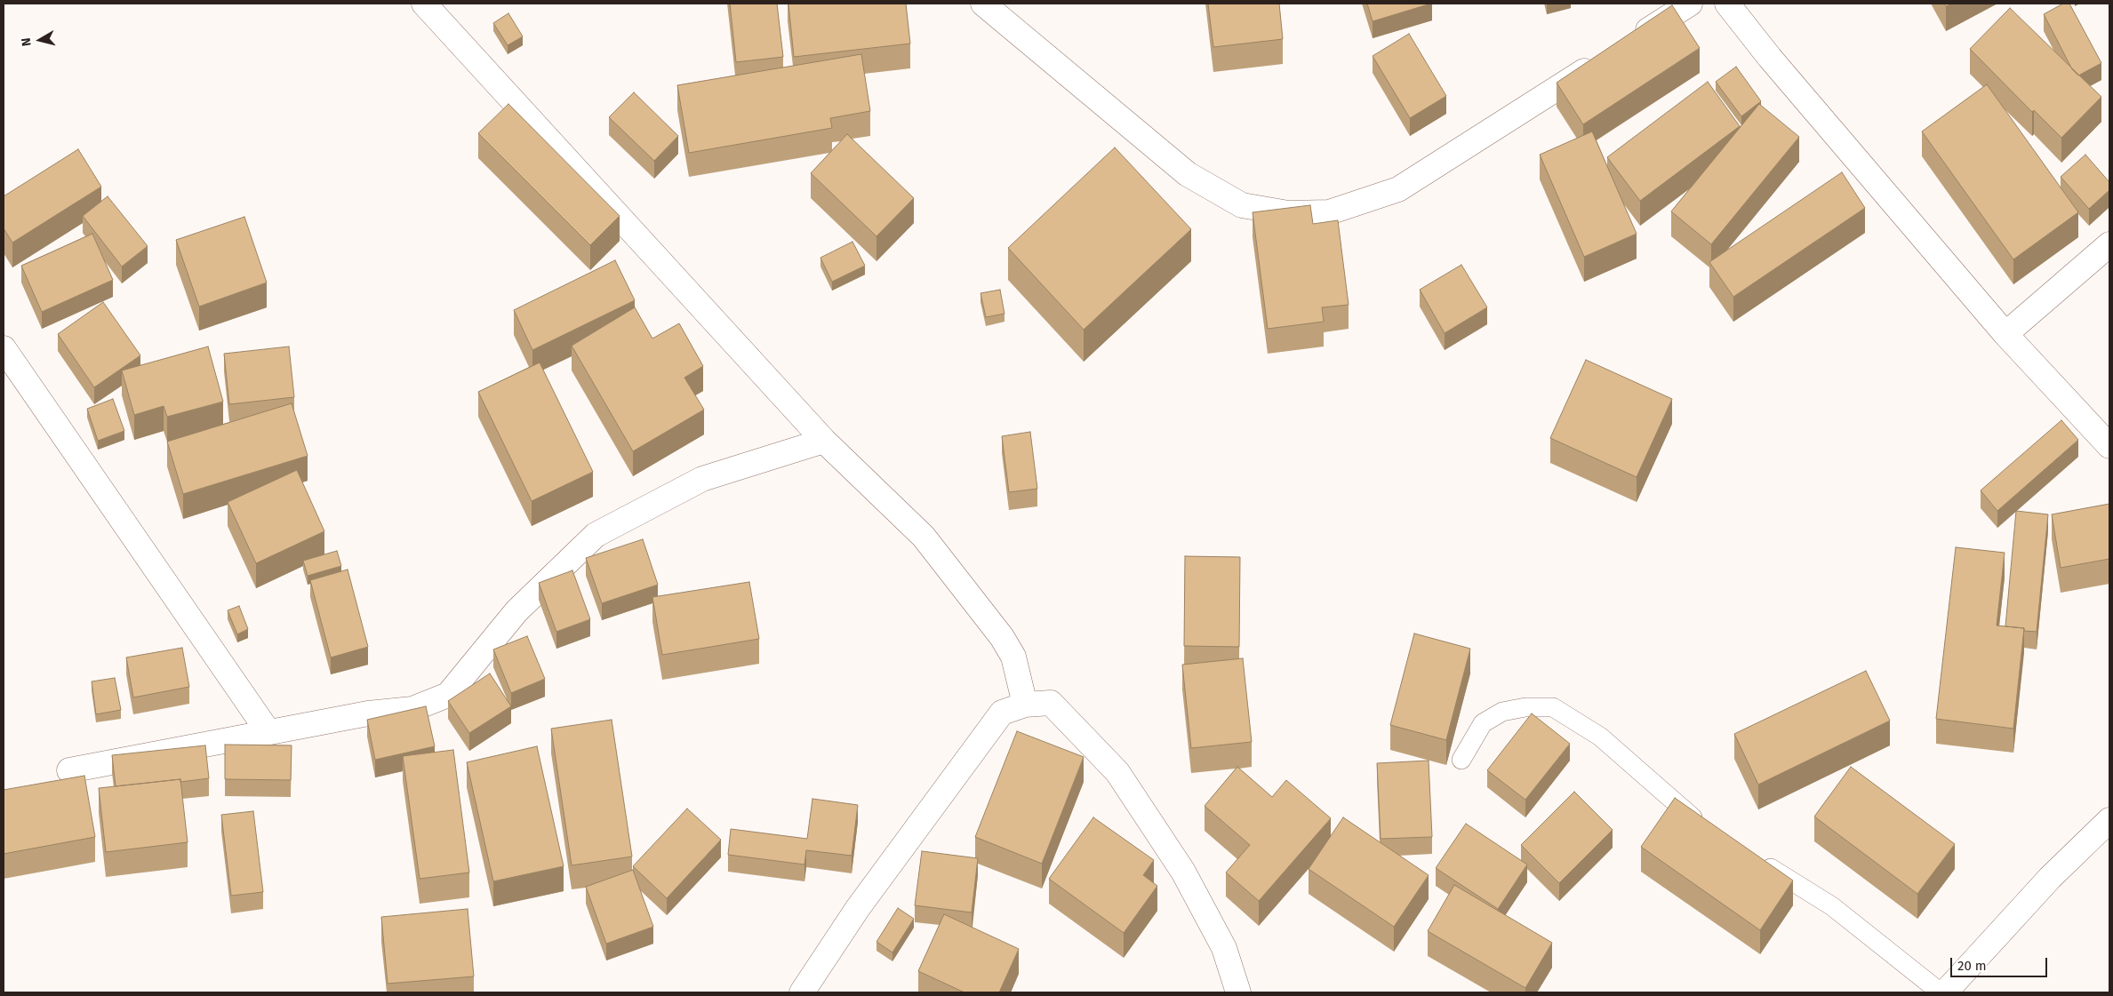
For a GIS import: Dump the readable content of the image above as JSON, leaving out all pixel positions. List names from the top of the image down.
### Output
{
  "scale_bar": "20 m",
  "north": "left"
}
